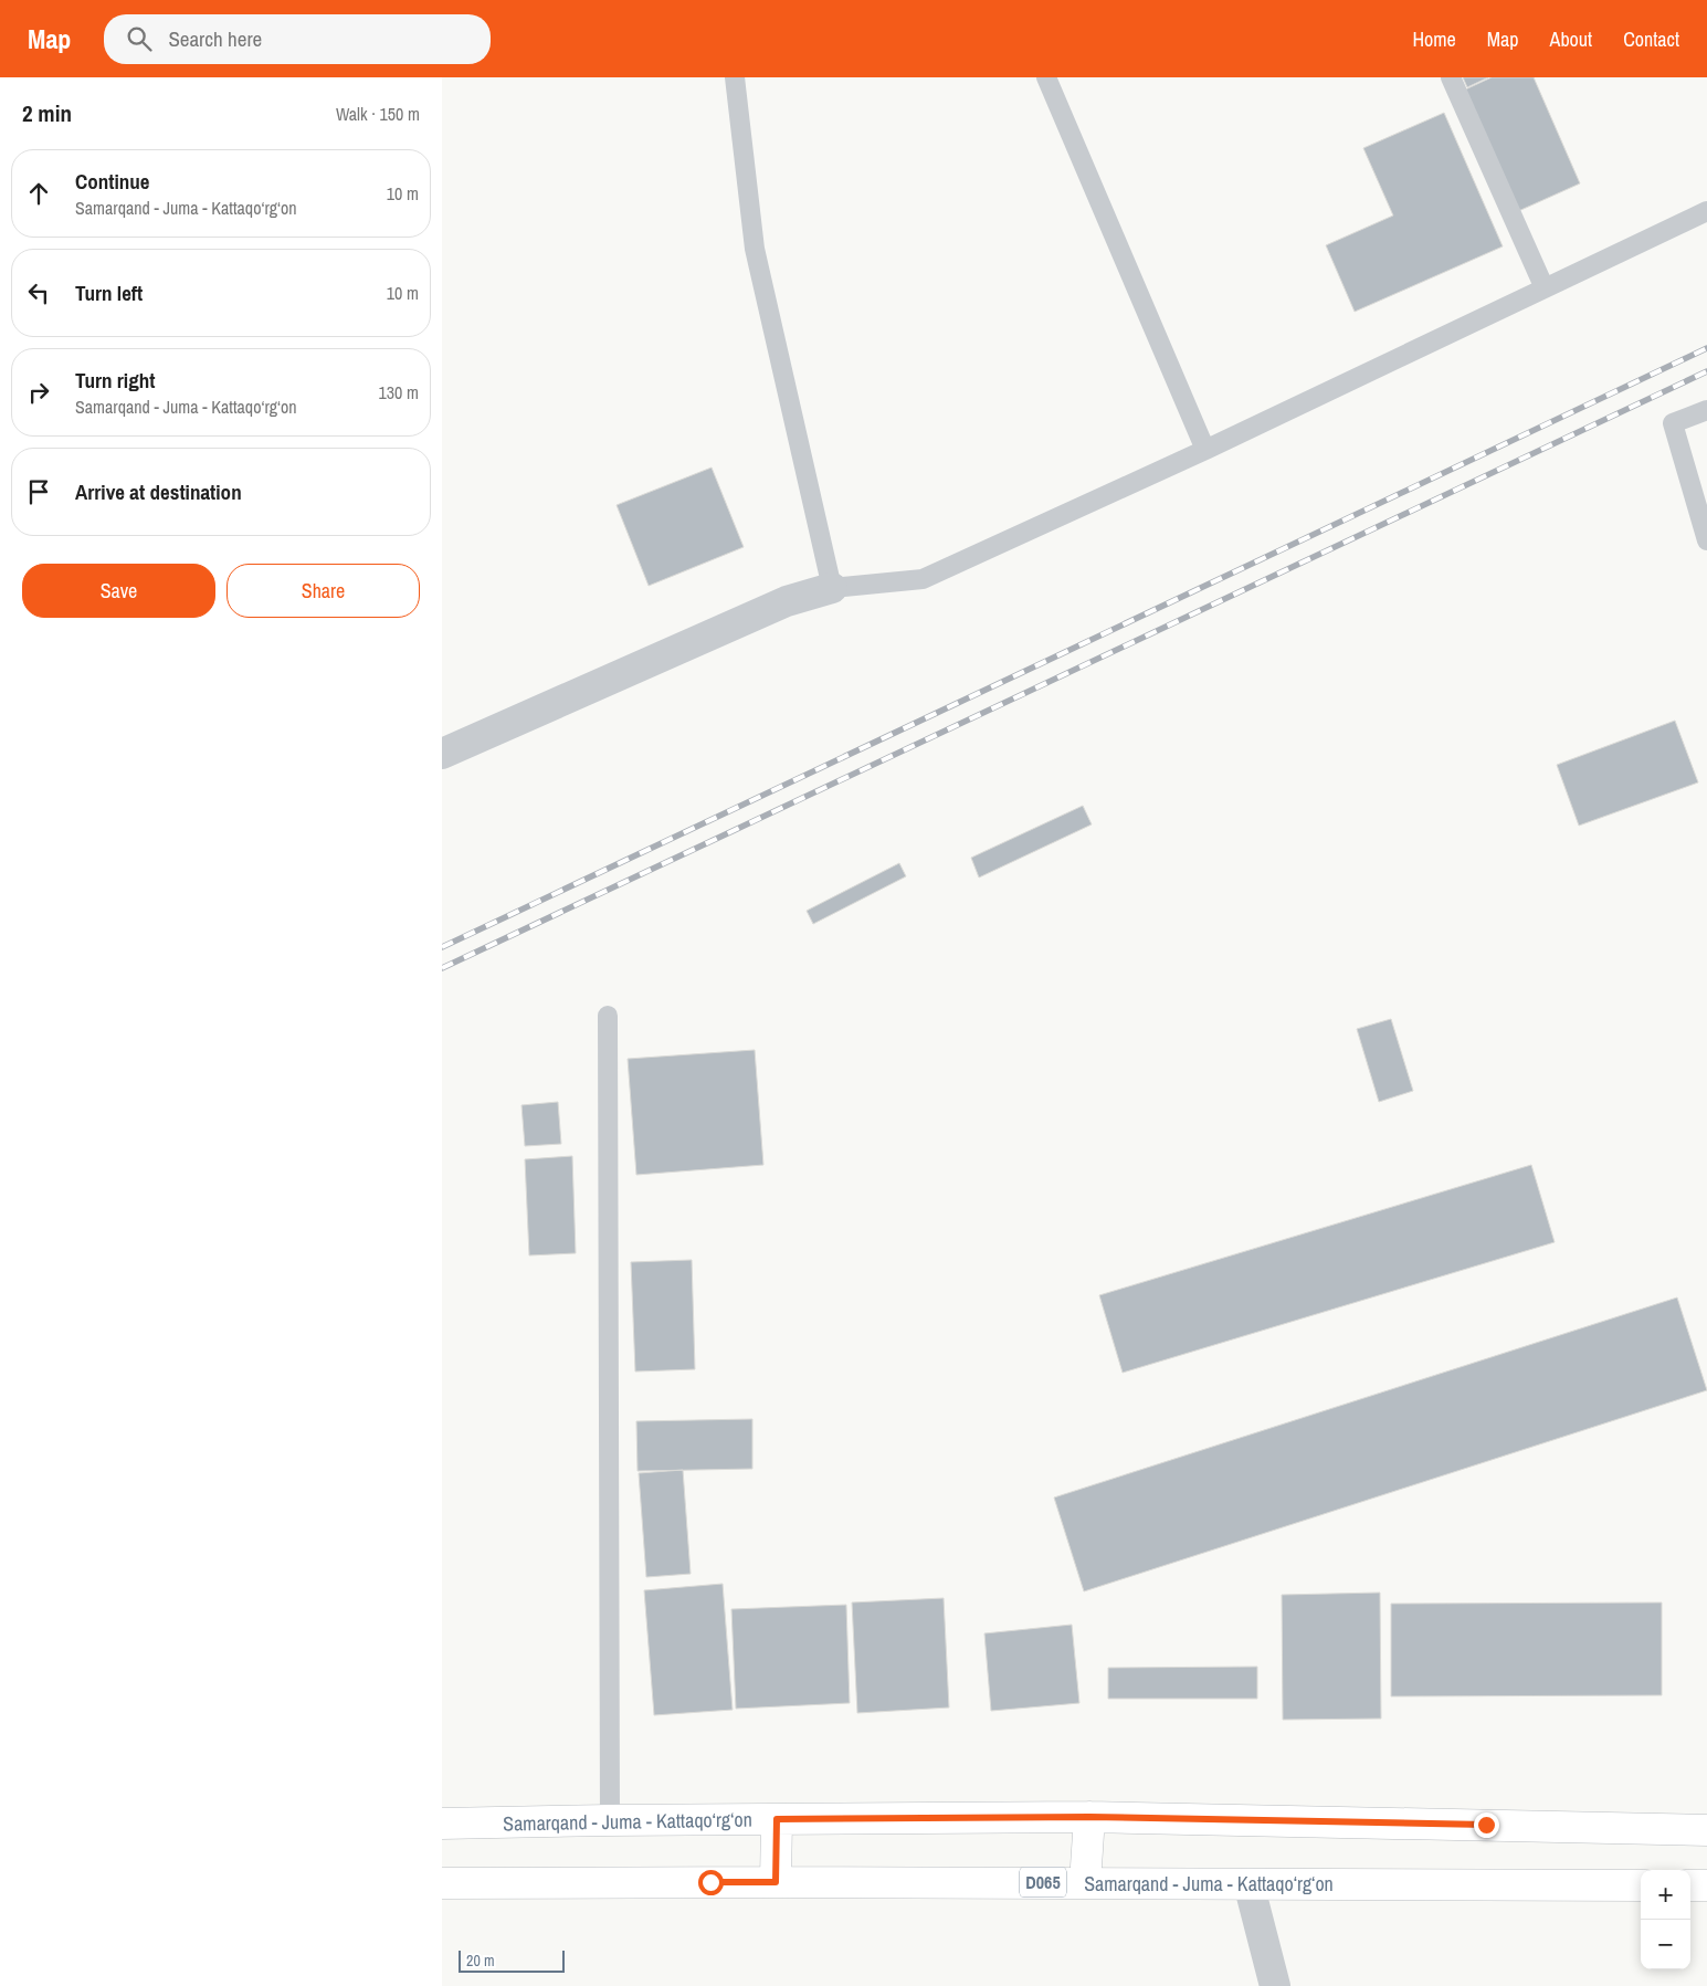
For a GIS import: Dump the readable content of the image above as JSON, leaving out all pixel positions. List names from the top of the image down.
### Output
{
  "streets": {
    "main road": ["Samarqand - Juma - Kattaqo‘rg‘on", "D065"]
  },
  "scale_bar": "20 m",
  "page": {
    "header": "Map",
    "search": "Search here",
    "nav": [
      "Home",
      "Map",
      "About",
      "Contact"
    ],
    "heading": ["2 min", "Walk · 150 m"],
    "list": [
      ["Continue", "Samarqand - Juma - Kattaqo‘rg‘on", "10 m"],
      ["Turn left", "10 m"],
      ["Turn right", "Samarqand - Juma - Kattaqo‘rg‘on", "130 m"],
      "Arrive at destination"
    ],
    "buttons": ["Save", "Share"],
    "map_buttons": ["+", "−"],
    "scale": "20 m"
  }
}
